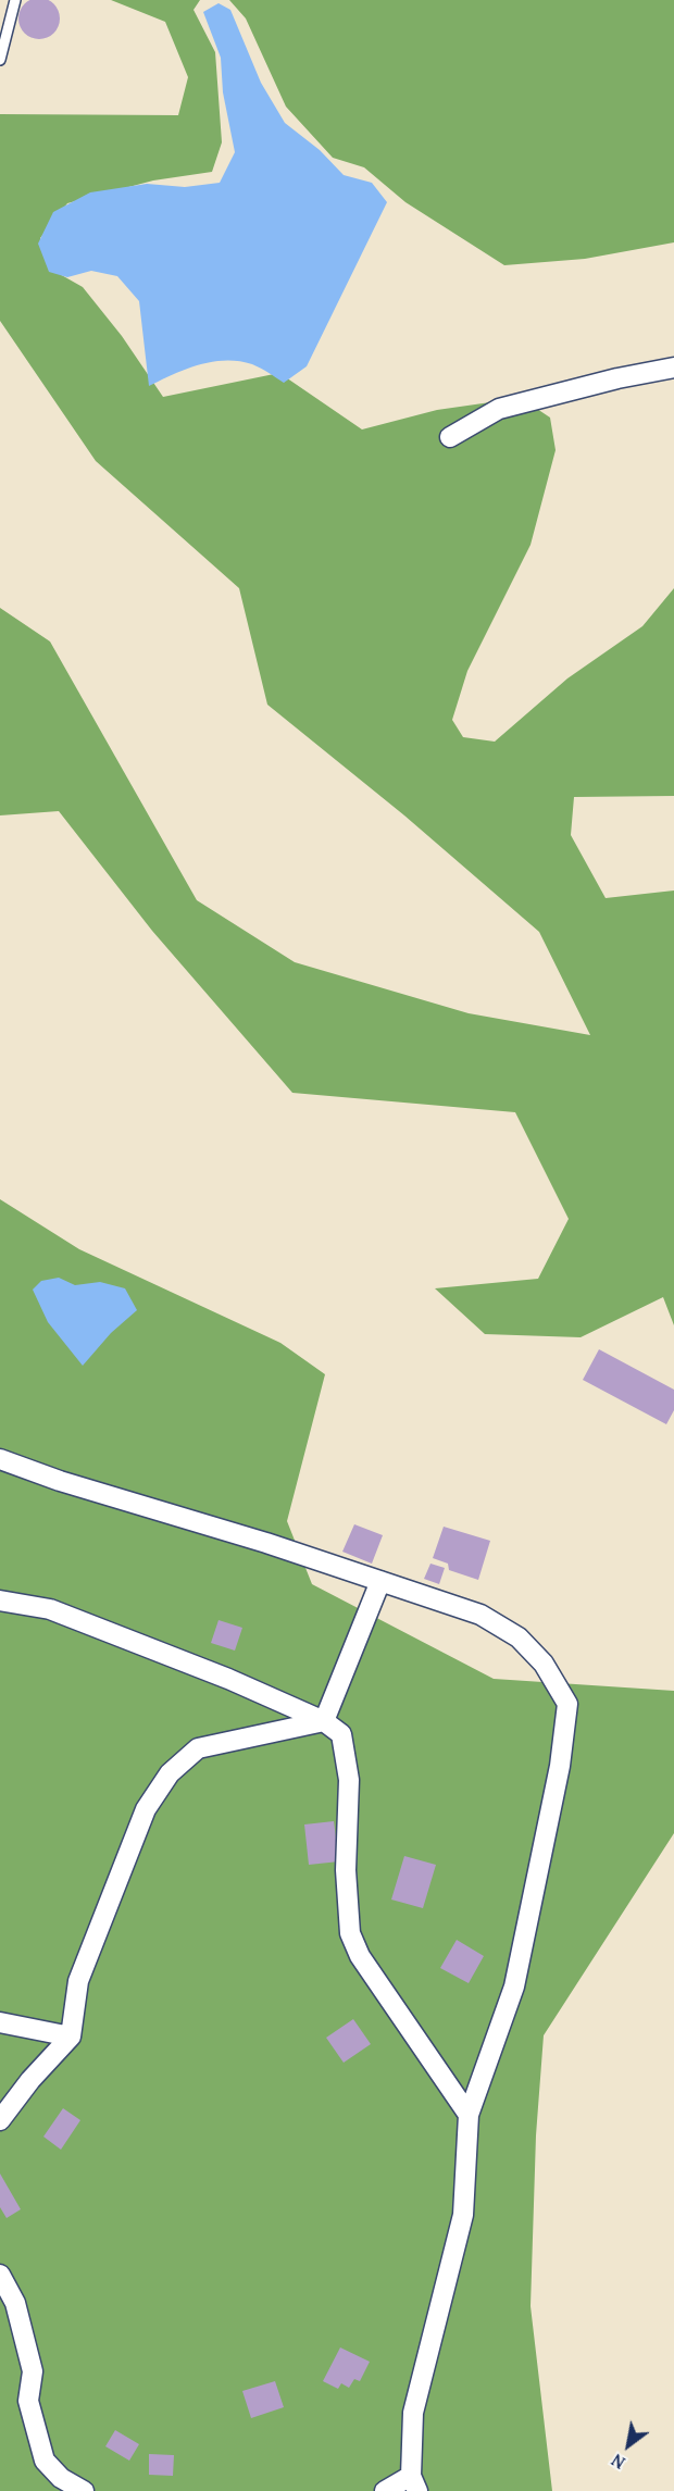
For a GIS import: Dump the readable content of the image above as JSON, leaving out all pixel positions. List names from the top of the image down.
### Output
{
  "north": "bottom left"
}
